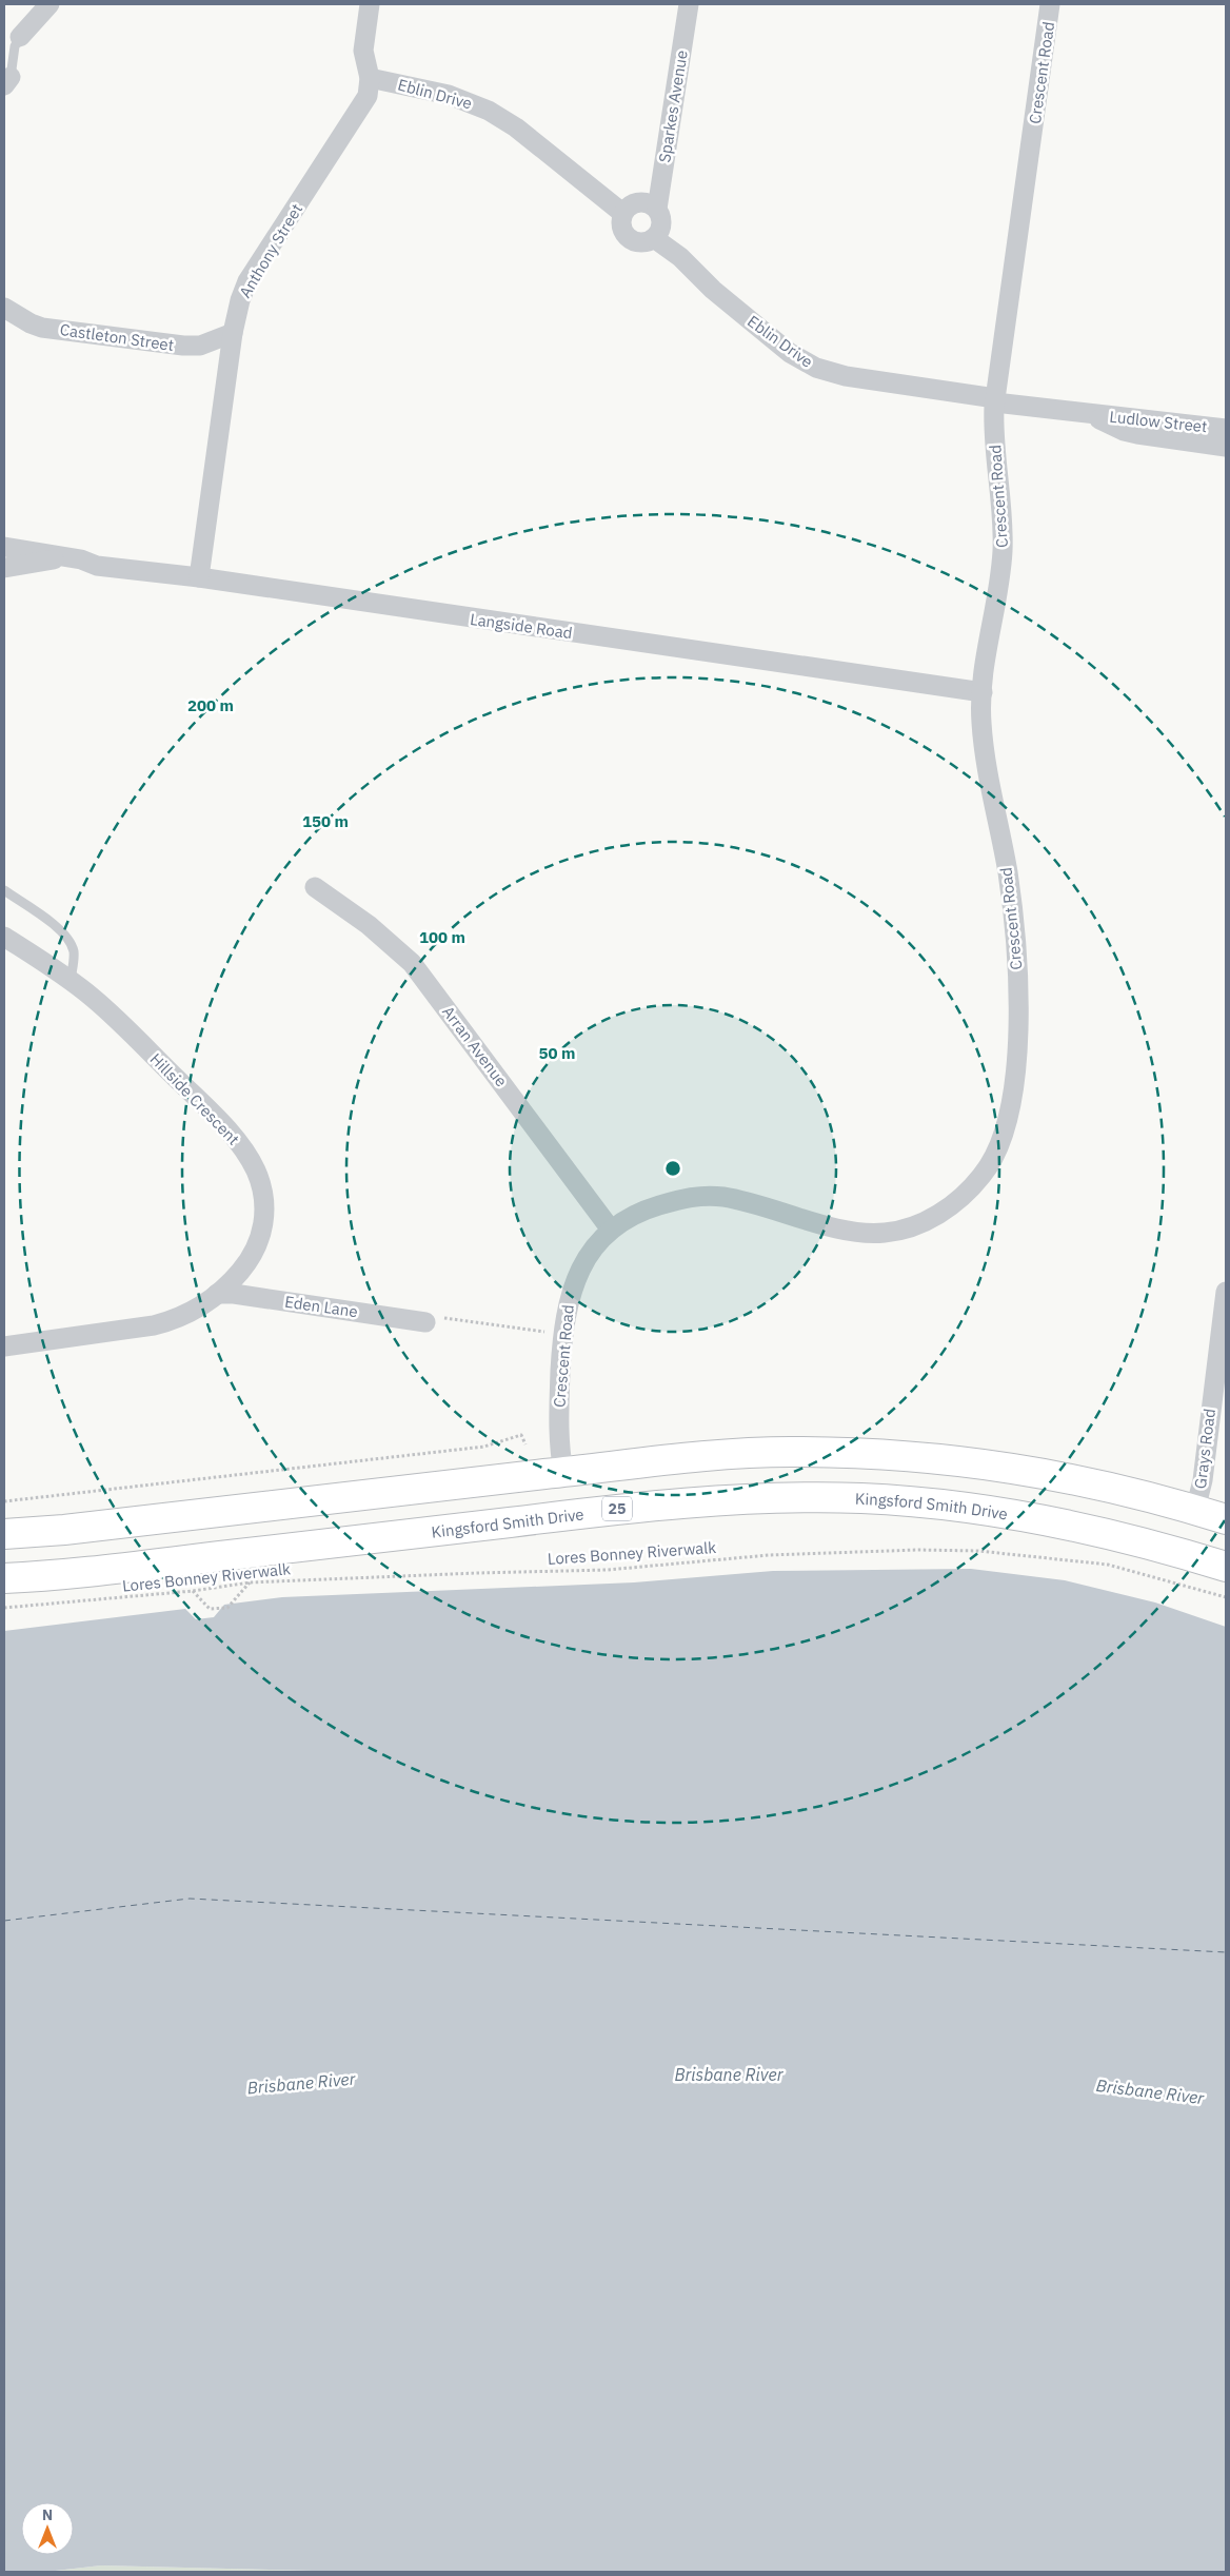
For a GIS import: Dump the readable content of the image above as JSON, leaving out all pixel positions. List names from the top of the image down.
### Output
{
  "streets": {
    "highway": ["Kingsford Smith Drive", "25"],
    "street": [
      "Crescent Road",
      "Eblin Drive",
      "Sparkes Avenue",
      "Anthony Street",
      "Castleton Street",
      "Ludlow Street",
      "Langside Road",
      "Arran Avenue",
      "Hillside Crescent",
      "Eden Lane",
      "Grays Road"
    ],
    "path": ["Lores Bonney Riverwalk"]
  },
  "crossings": [
    ["Crescent Road", "Eblin Drive"],
    ["Crescent Road", "Ludlow Street"],
    ["Crescent Road", "Langside Road"],
    ["Crescent Road", "Arran Avenue"],
    ["Eblin Drive", "Sparkes Avenue"],
    ["Eblin Drive", "Anthony Street"],
    ["Eblin Drive", "Ludlow Street"],
    ["Anthony Street", "Castleton Street"],
    ["Anthony Street", "Langside Road"],
    ["Hillside Crescent", "Eden Lane"]
  ],
  "water": ["Brisbane River"],
  "north": "top",
  "rings": [
    "200 m",
    "150 m",
    "100 m",
    "50 m"
  ]
}
